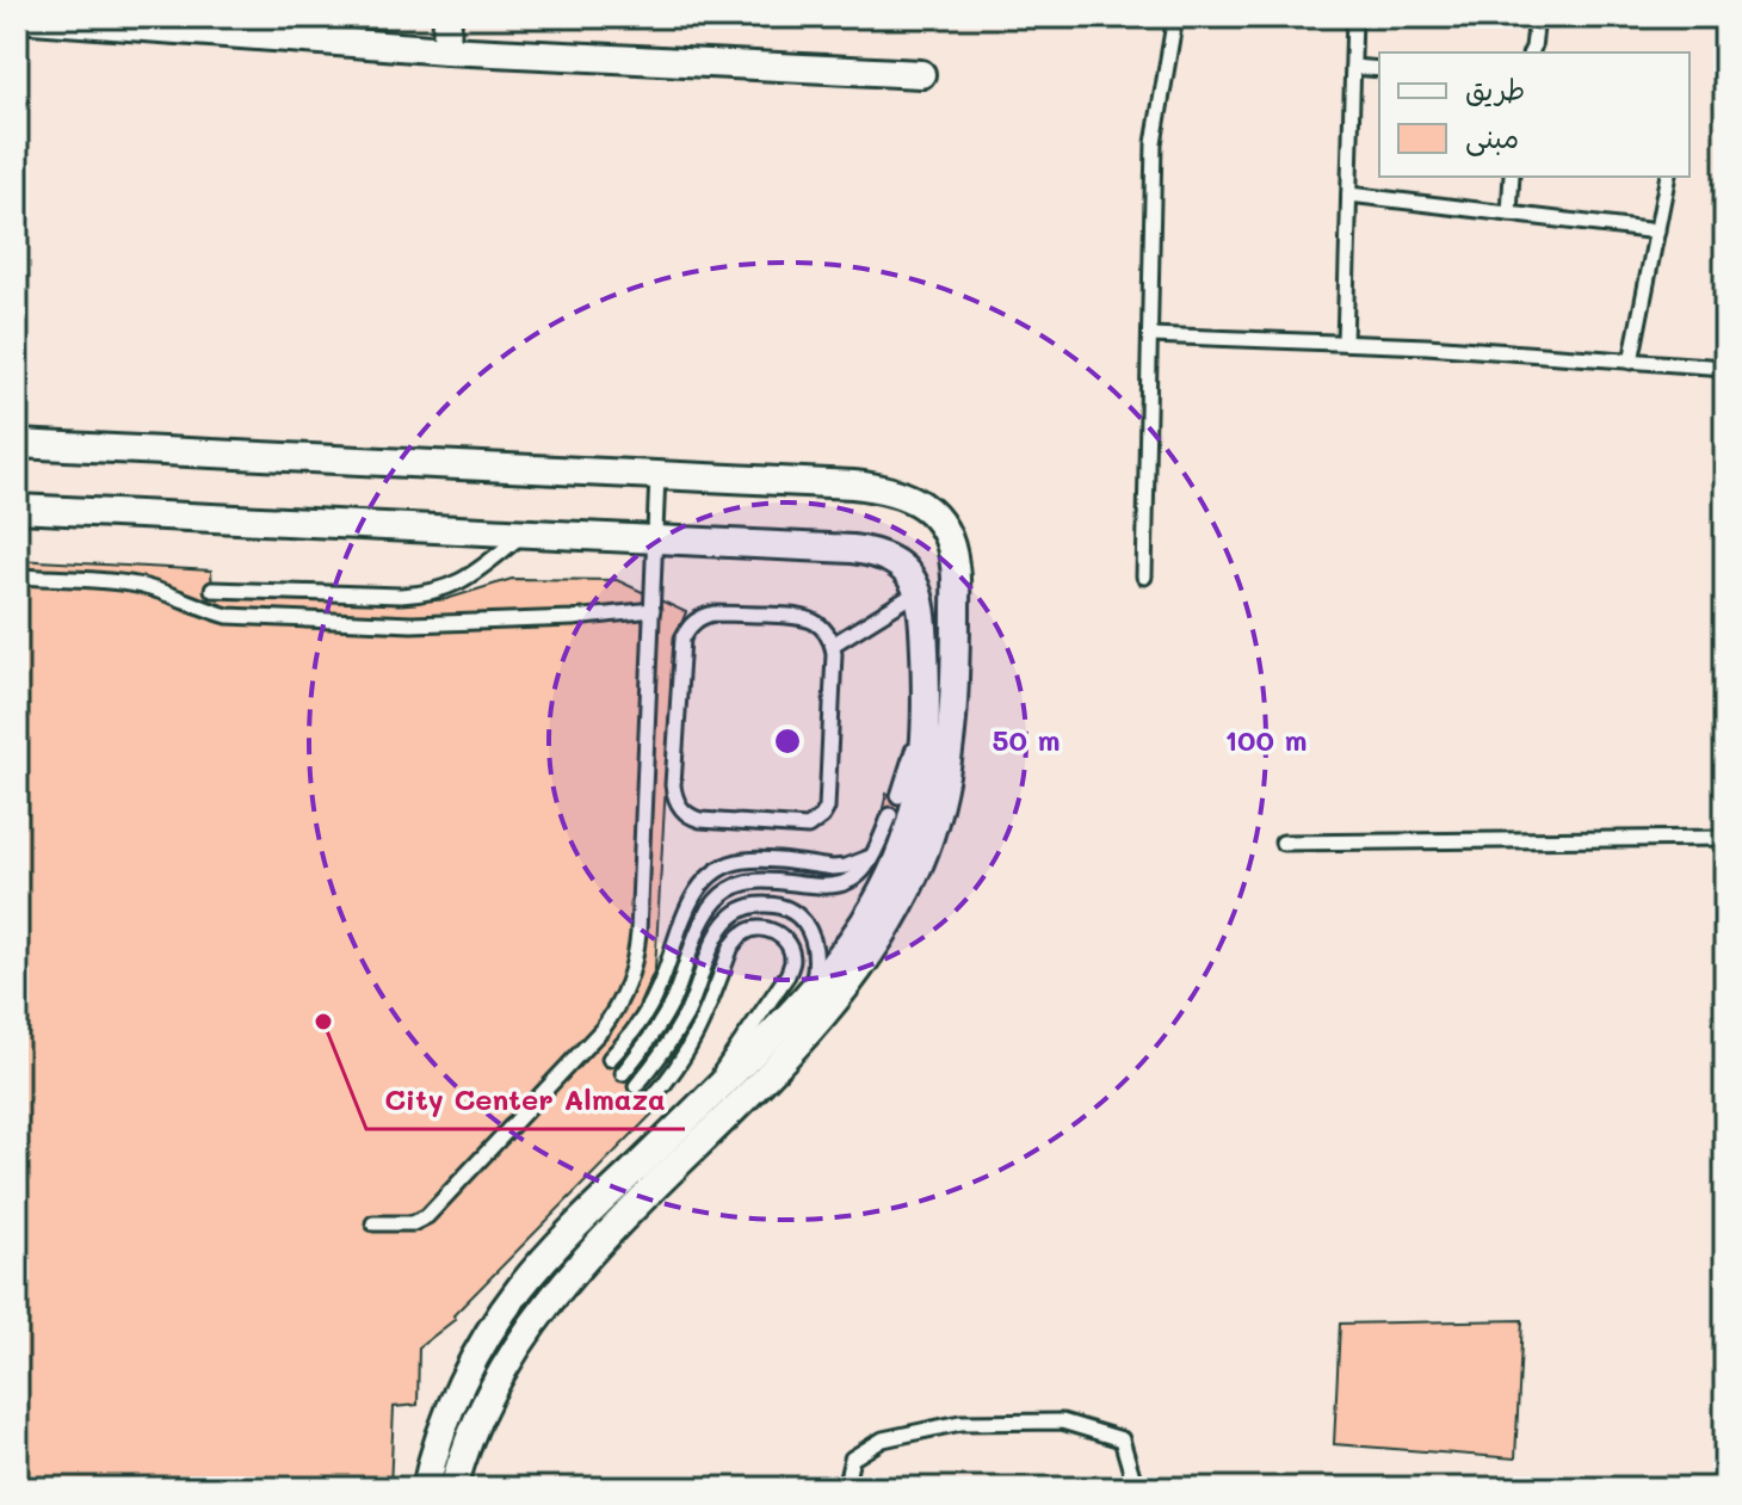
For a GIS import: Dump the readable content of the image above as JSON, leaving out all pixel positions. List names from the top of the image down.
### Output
{
  "places": ["City Center Almaza"],
  "legend": ["طريق", "مبنى"],
  "rings": ["50 m", "100 m"]
}
